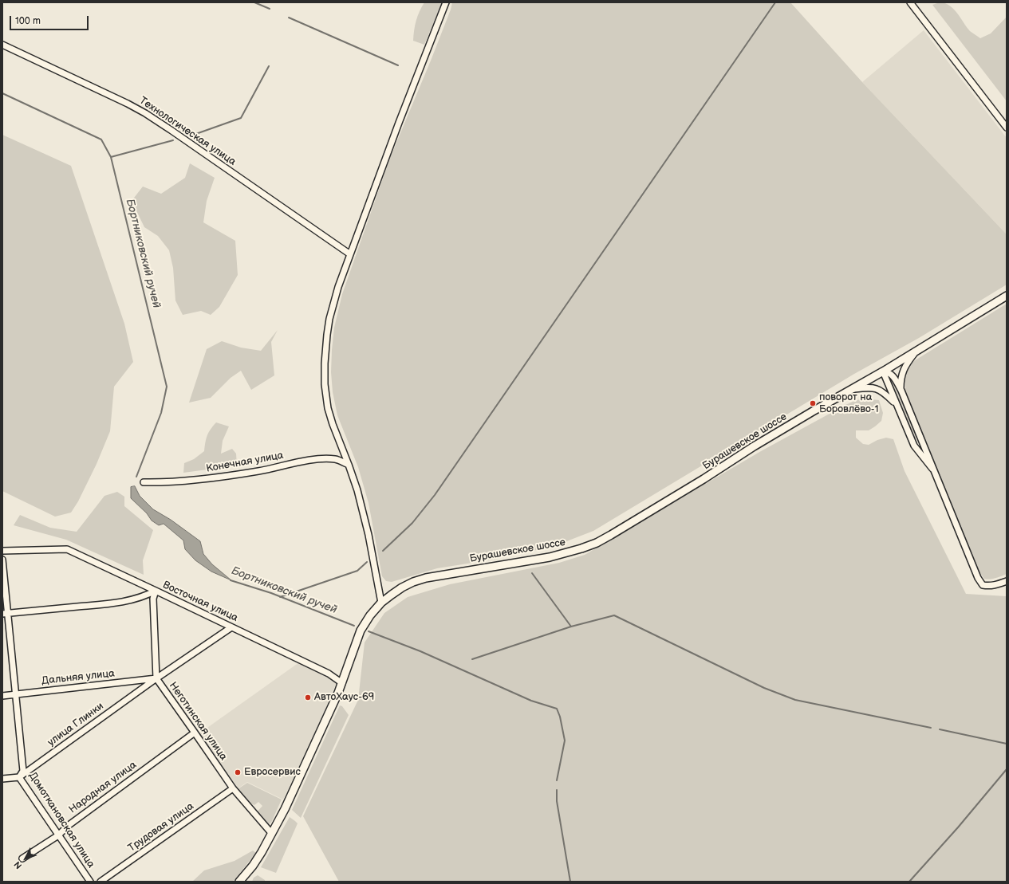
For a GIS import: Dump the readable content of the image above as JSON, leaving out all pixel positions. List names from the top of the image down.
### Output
{
  "streets": {
    "main road": ["Бурашевское шоссе"],
    "street": [
      "Технологическая улица",
      "Конечная улица",
      "Восточная улица",
      "Дальняя улица",
      "Неготинская улица",
      "улица Глинки",
      "Народная улица",
      "Домоткановская улица",
      "Трудовая улица"
    ]
  },
  "crossings": [
    ["Бурашевское шоссе", "Восточная улица"],
    ["Бурашевское шоссе", "Неготинская улица"],
    ["Восточная улица", "улица Глинки"],
    ["Восточная улица", "Домоткановская улица"],
    ["Дальняя улица", "Неготинская улица"],
    ["Дальняя улица", "улица Глинки"],
    ["Дальняя улица", "Домоткановская улица"],
    ["Неготинская улица", "улица Глинки"],
    ["Неготинская улица", "Народная улица"],
    ["Неготинская улица", "Трудовая улица"],
    ["улица Глинки", "Домоткановская улица"],
    ["Народная улица", "Домоткановская улица"]
  ],
  "water": ["Бортниковский ручей"],
  "places": ["поворот на Боровлёво-1", "АвтоХаус-69", "Евросервис"],
  "scale_bar": "100 m",
  "north": "bottom left"
}
